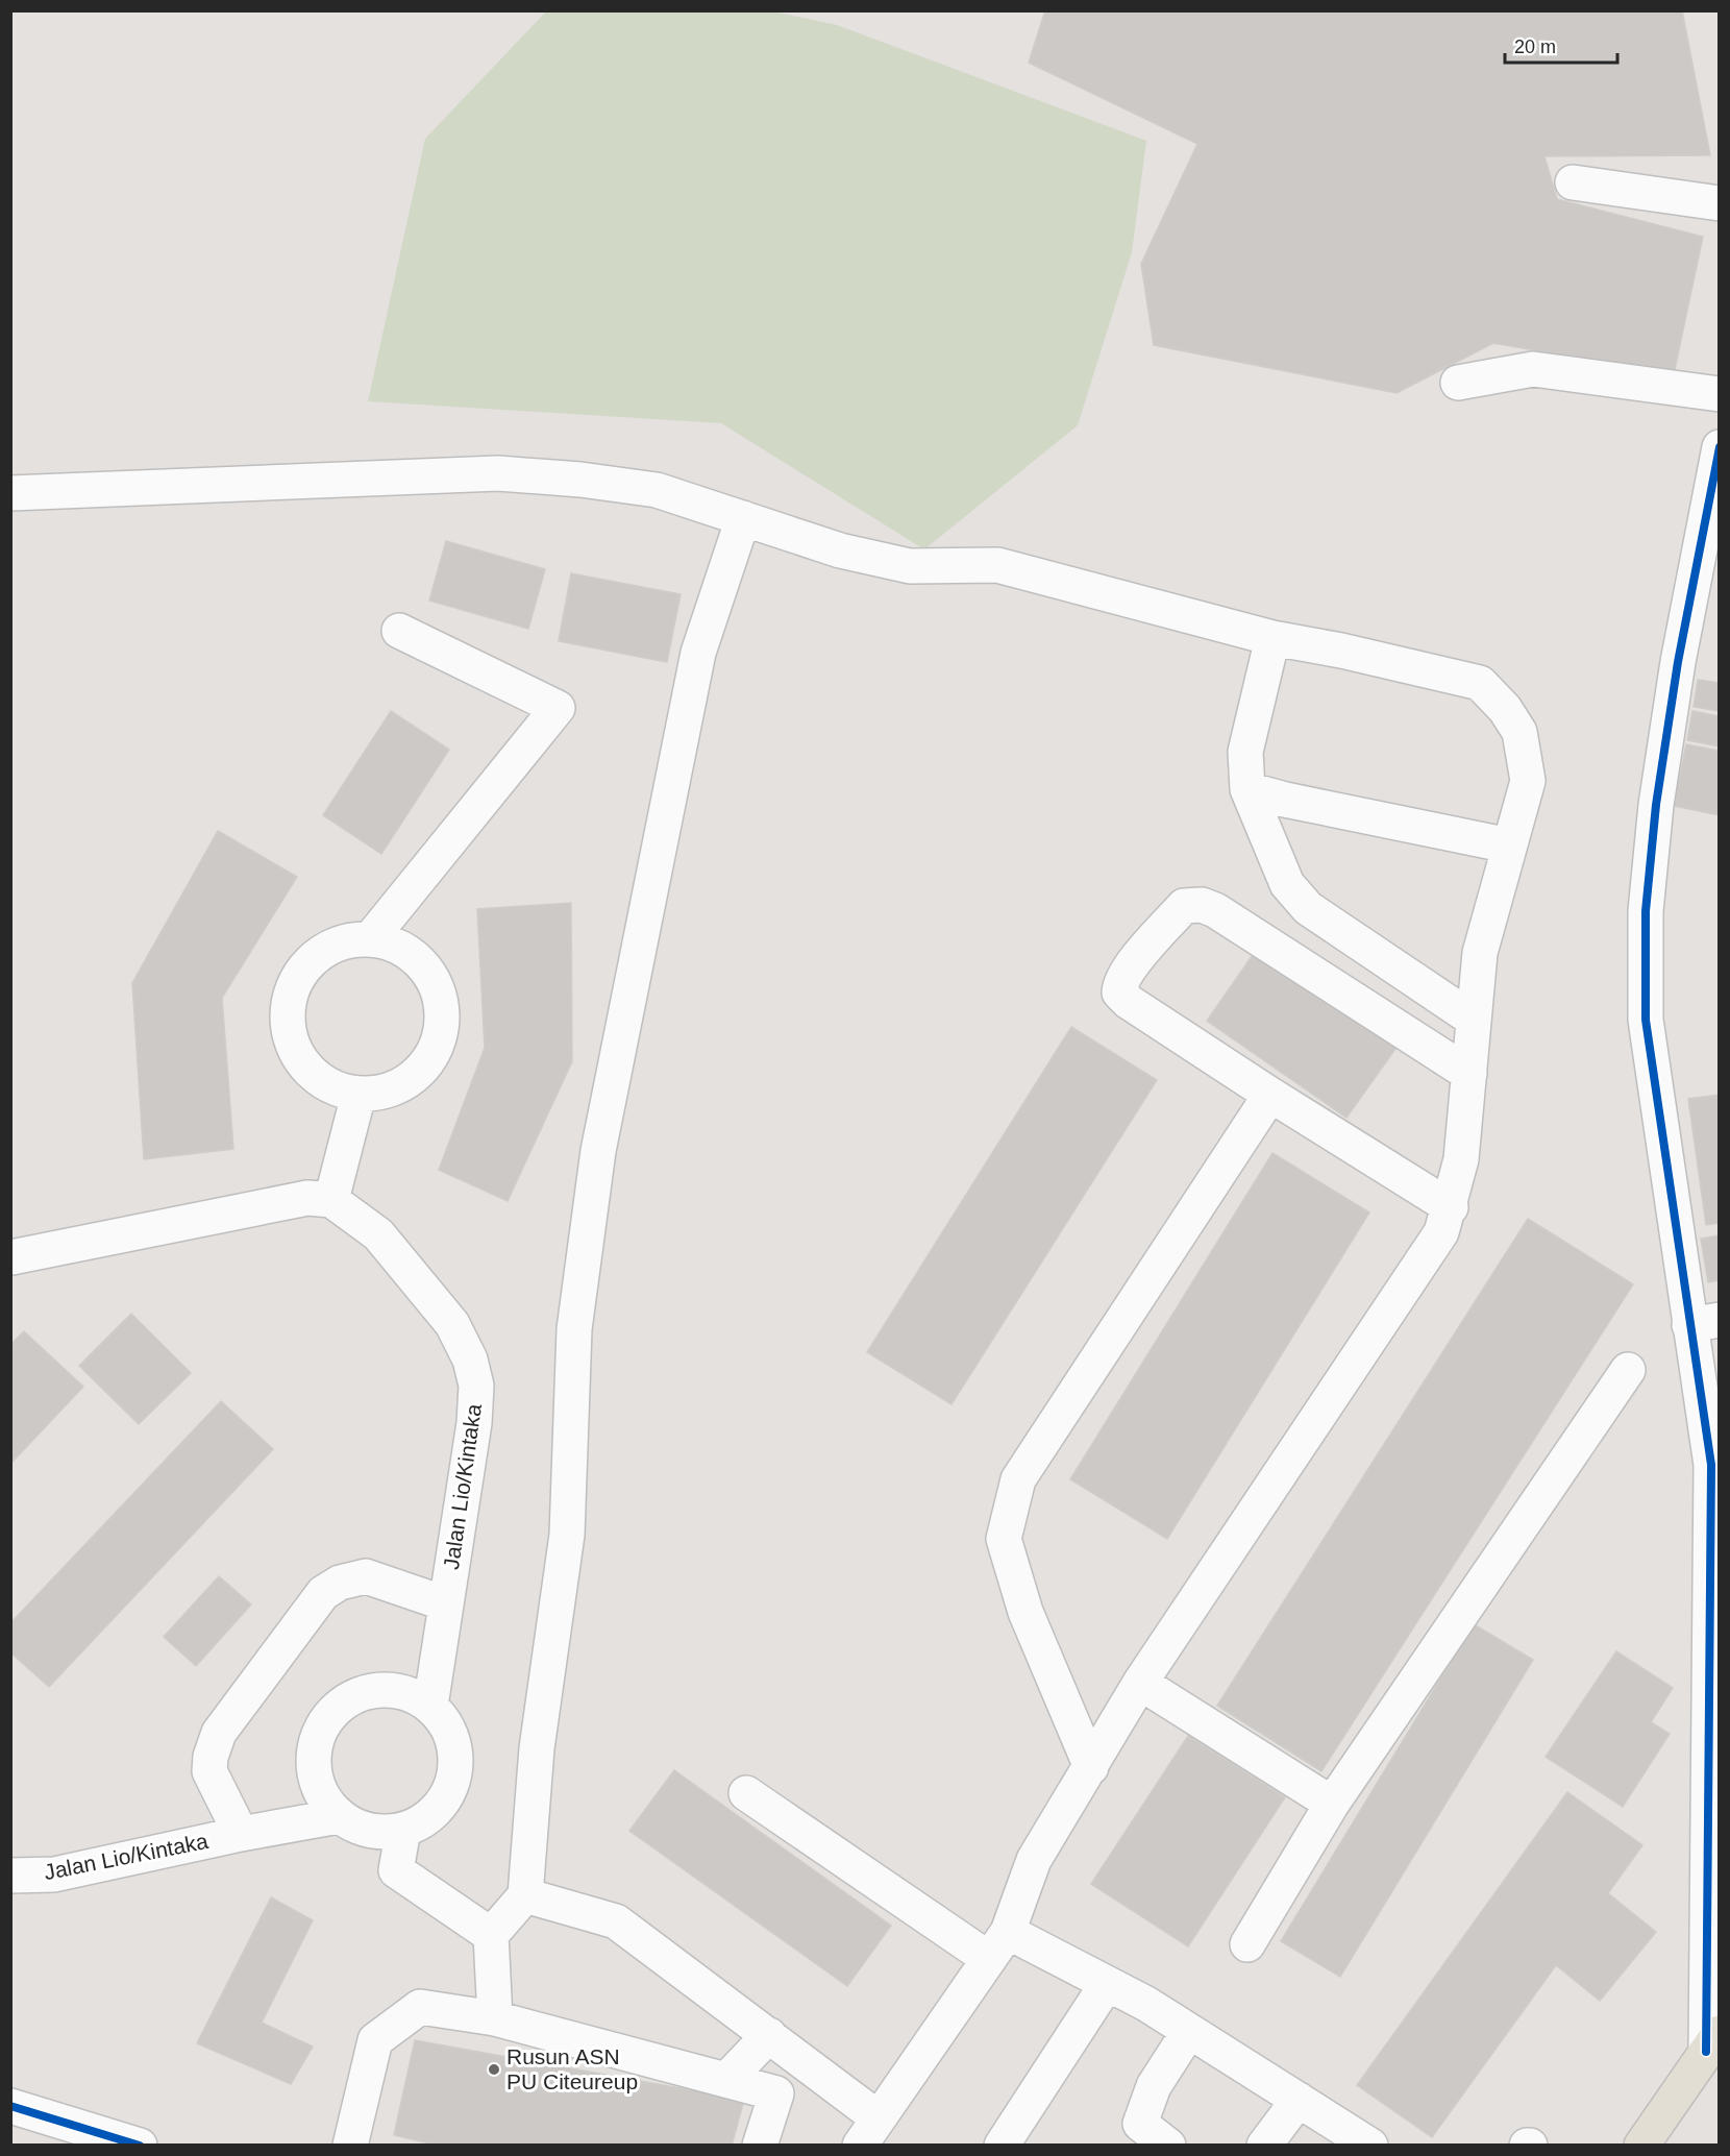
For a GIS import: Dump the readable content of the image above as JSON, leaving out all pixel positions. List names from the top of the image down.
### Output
{
  "streets": {
    "street": ["Jalan Lio/Kintaka"]
  },
  "places": ["Rusun ASN PU Citeureup"],
  "scale_bar": "20 m"
}
